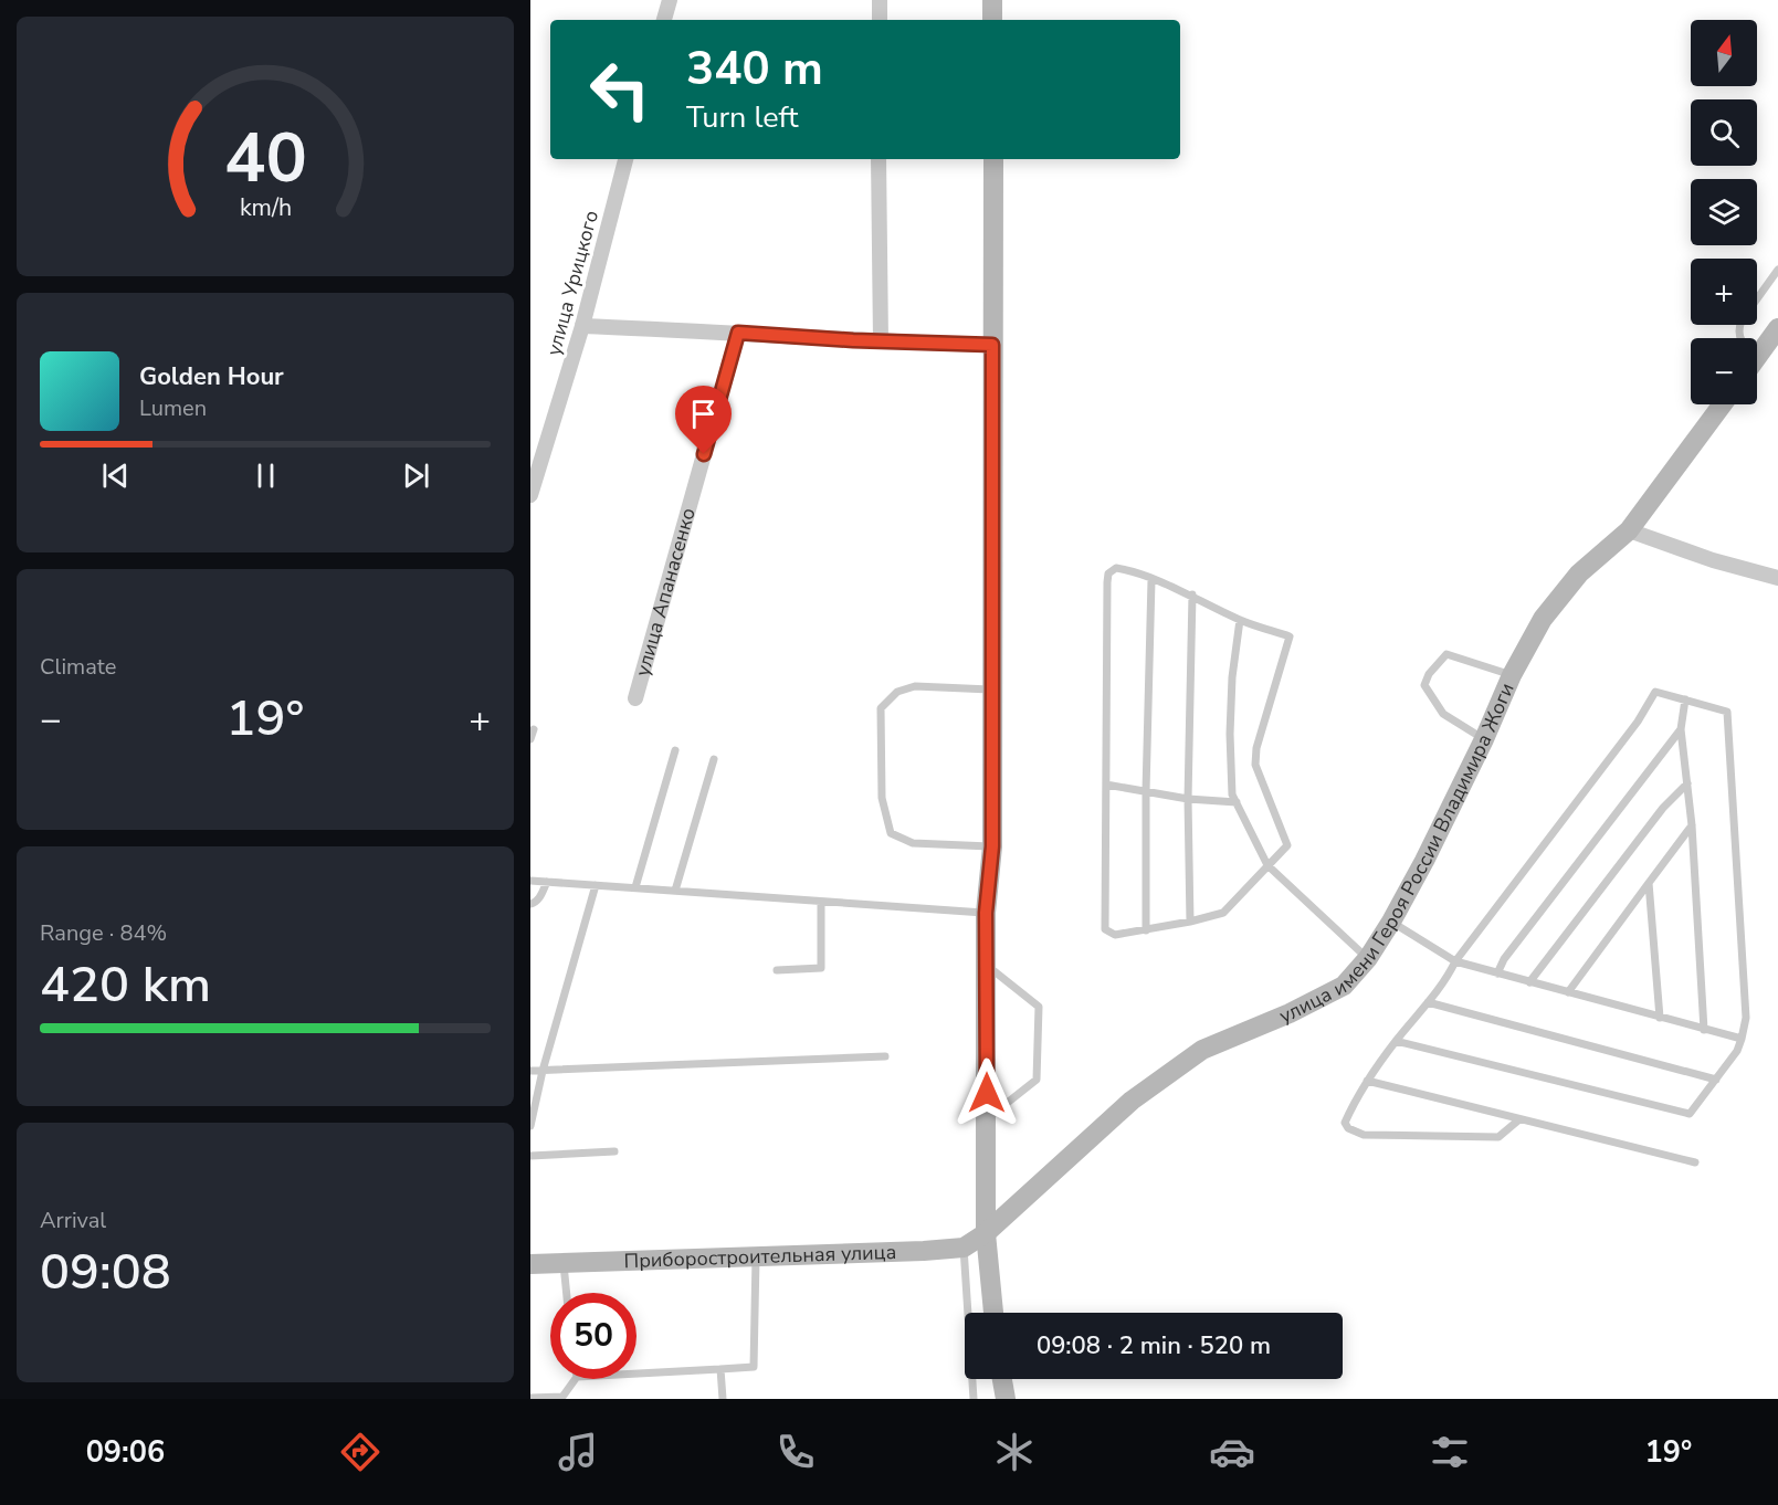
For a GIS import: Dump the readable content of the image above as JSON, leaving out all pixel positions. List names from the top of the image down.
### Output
{
  "streets": {
    "main road": ["улица имени Героя России Владимира Жоги", "Приборостроительная улица"],
    "street": ["улица Урицкого", "улица Апанасенко"]
  },
  "north": "top",
  "page": {
    "map_buttons": ["+", "−"],
    "turn": ["340 m", "Turn left"],
    "song": ["Golden Hour", "Lumen"],
    "tile": [
      "Climate",
      ["Range · 84%", "420 km"],
      ["Arrival", "09:08"]
    ],
    "heat": ["−", "19°", "+"],
    "limit": "50",
    "trip": "09:08 · 2 min · 520 m",
    "tabs": ["09:06", "19°"],
    "gauge": ["40", "km/h"]
  }
}
